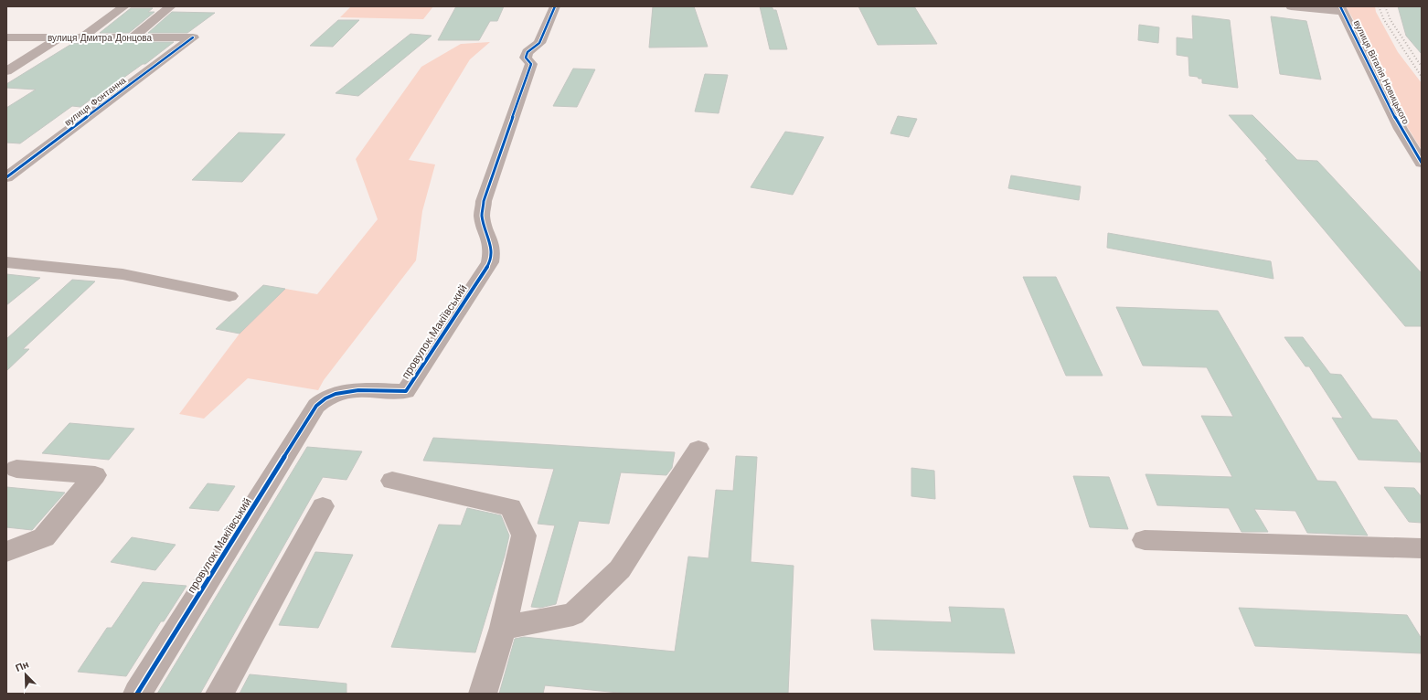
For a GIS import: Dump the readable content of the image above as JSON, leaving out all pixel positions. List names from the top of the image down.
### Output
{
  "streets": {
    "street": [
      "вулиця Дмитра Донцова",
      "вулиця Віталія Новицького",
      "вулиця Фонтанна",
      "провулок Макіївський"
    ]
  },
  "crossings": [
    ["вулиця Дмитра Донцова", "вулиця Фонтанна"]
  ],
  "north": "top left"
}
